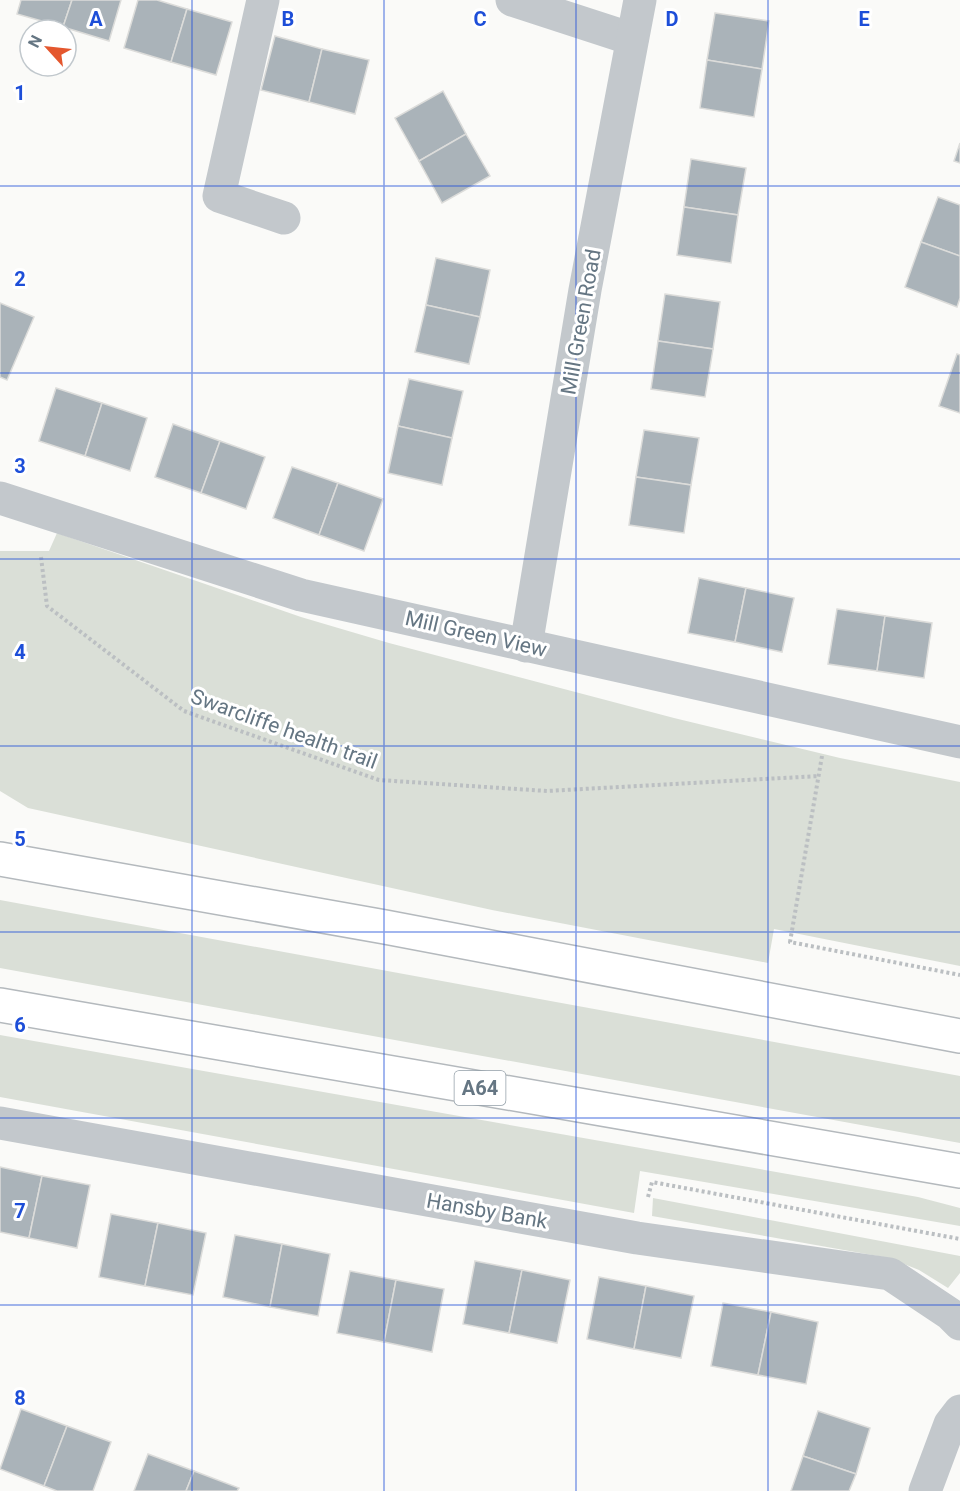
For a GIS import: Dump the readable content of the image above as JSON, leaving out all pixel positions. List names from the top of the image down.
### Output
{
  "streets": {
    "highway": ["A64"],
    "street": ["Mill Green Road", "Mill Green View", "Hansby Bank"],
    "path": ["Swarcliffe health trail"]
  },
  "crossings": [
    ["Mill Green Road", "Mill Green View"],
    ["Mill Green View", "Swarcliffe health trail"]
  ],
  "north": "top left",
  "grid": {
    "columns": [
      "A",
      "B",
      "C",
      "D",
      "E"
    ],
    "rows": [
      "1",
      "2",
      "3",
      "4",
      "5",
      "6",
      "7",
      "8"
    ]
  }
}
